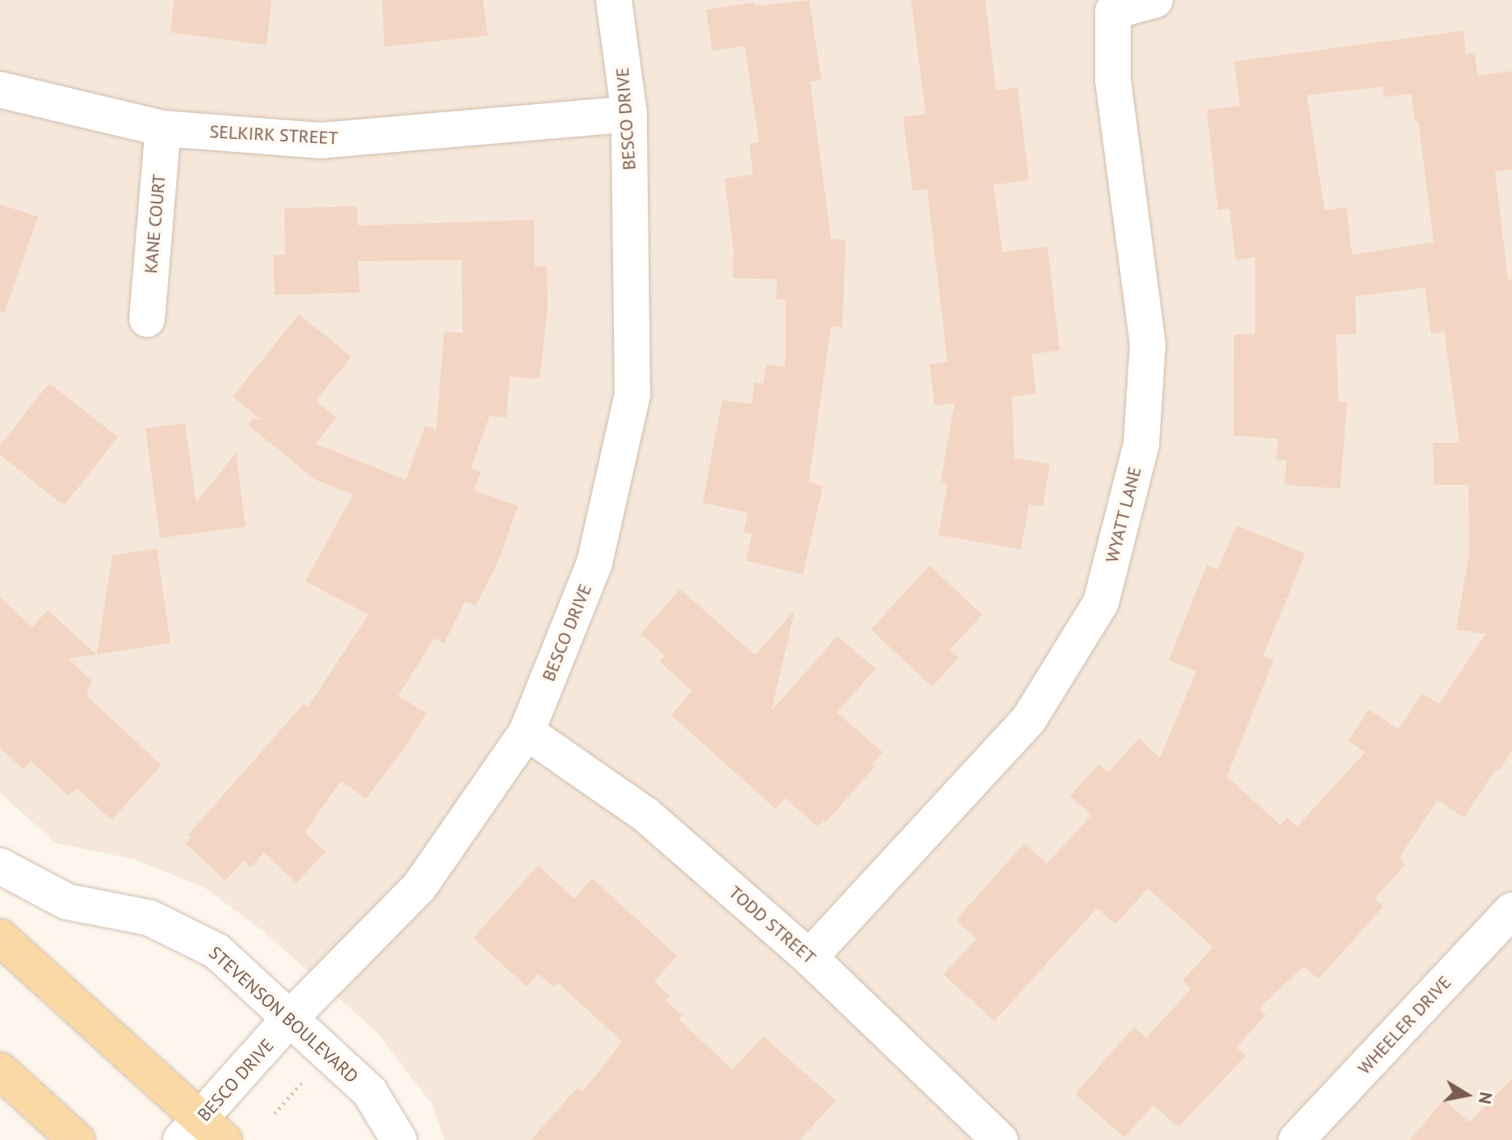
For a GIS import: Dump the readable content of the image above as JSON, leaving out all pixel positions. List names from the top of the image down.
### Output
{
  "streets": {
    "street": [
      "BESCO DRIVE",
      "SELKIRK STREET",
      "KANE COURT",
      "WYATT LANE",
      "TODD STREET",
      "STEVENSON BOULEVARD",
      "WHEELER DRIVE"
    ]
  },
  "crossings": [
    ["BESCO DRIVE", "SELKIRK STREET"],
    ["BESCO DRIVE", "TODD STREET"],
    ["BESCO DRIVE", "STEVENSON BOULEVARD"],
    ["SELKIRK STREET", "KANE COURT"],
    ["WYATT LANE", "TODD STREET"]
  ],
  "north": "right"
}
